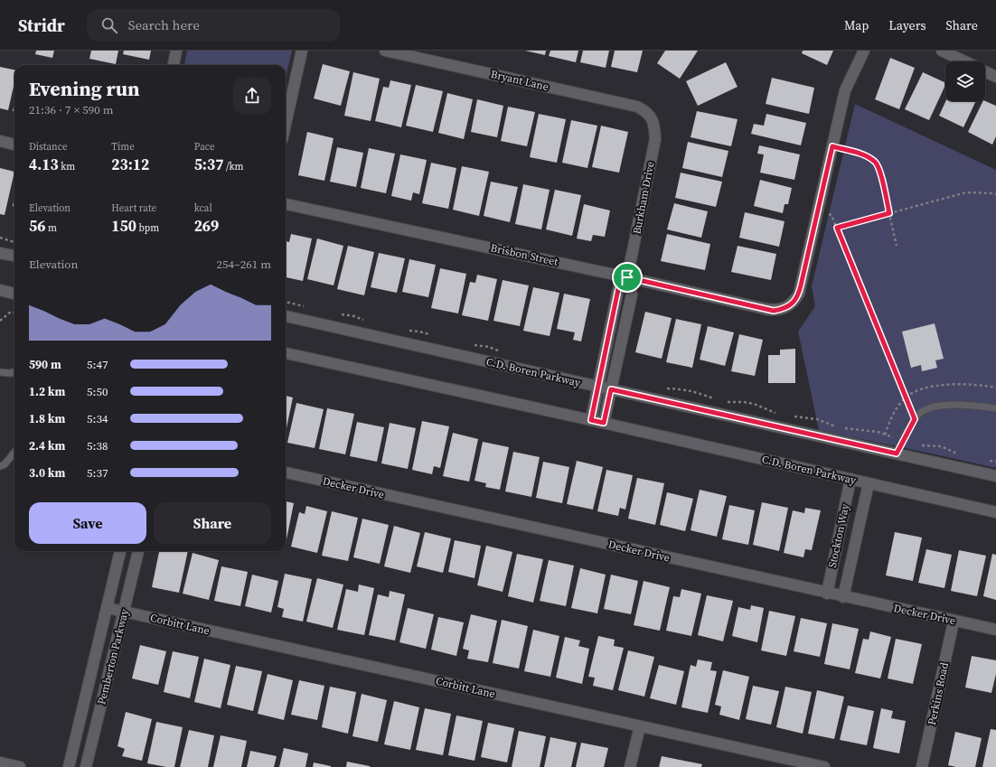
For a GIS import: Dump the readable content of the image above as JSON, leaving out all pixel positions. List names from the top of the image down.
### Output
{
  "streets": {
    "street": [
      "Bryant Lane",
      "Burkham Drive",
      "Brisbon Street",
      "C.D. Boren Parkway",
      "Decker Drive",
      "Stockton Way",
      "Corbitt Lane",
      "Pemberton Parkway",
      "Perkins Road"
    ]
  },
  "crossings": [
    ["Bryant Lane", "Burkham Drive"],
    ["Burkham Drive", "Brisbon Street"],
    ["Burkham Drive", "C.D. Boren Parkway"],
    ["C.D. Boren Parkway", "Stockton Way"],
    ["Decker Drive", "Stockton Way"],
    ["Decker Drive", "Perkins Road"],
    ["Corbitt Lane", "Pemberton Parkway"]
  ],
  "page": {
    "header": "Stridr",
    "search": "Search here",
    "nav": ["Map", "Layers", "Share"],
    "heading": ["Evening run", "21:36 · 7 × 590 m"],
    "stats": [
      ["Distance", "4.13 km"],
      ["Time", "23:12"],
      ["Pace", "5:37 /km"],
      ["Elevation", "56 m"],
      ["Heart rate", "150 bpm"],
      ["kcal", "269"]
    ],
    "chart": ["Elevation", "254–261 m"],
    "list": [
      {
        "name": "590 m",
        "note": "5:47"
      },
      {
        "name": "1.2 km",
        "note": "5:50"
      },
      {
        "name": "1.8 km",
        "note": "5:34"
      },
      {
        "name": "2.4 km",
        "note": "5:38"
      },
      {
        "name": "3.0 km",
        "note": "5:37"
      }
    ],
    "buttons": ["Save", "Share"]
  }
}
